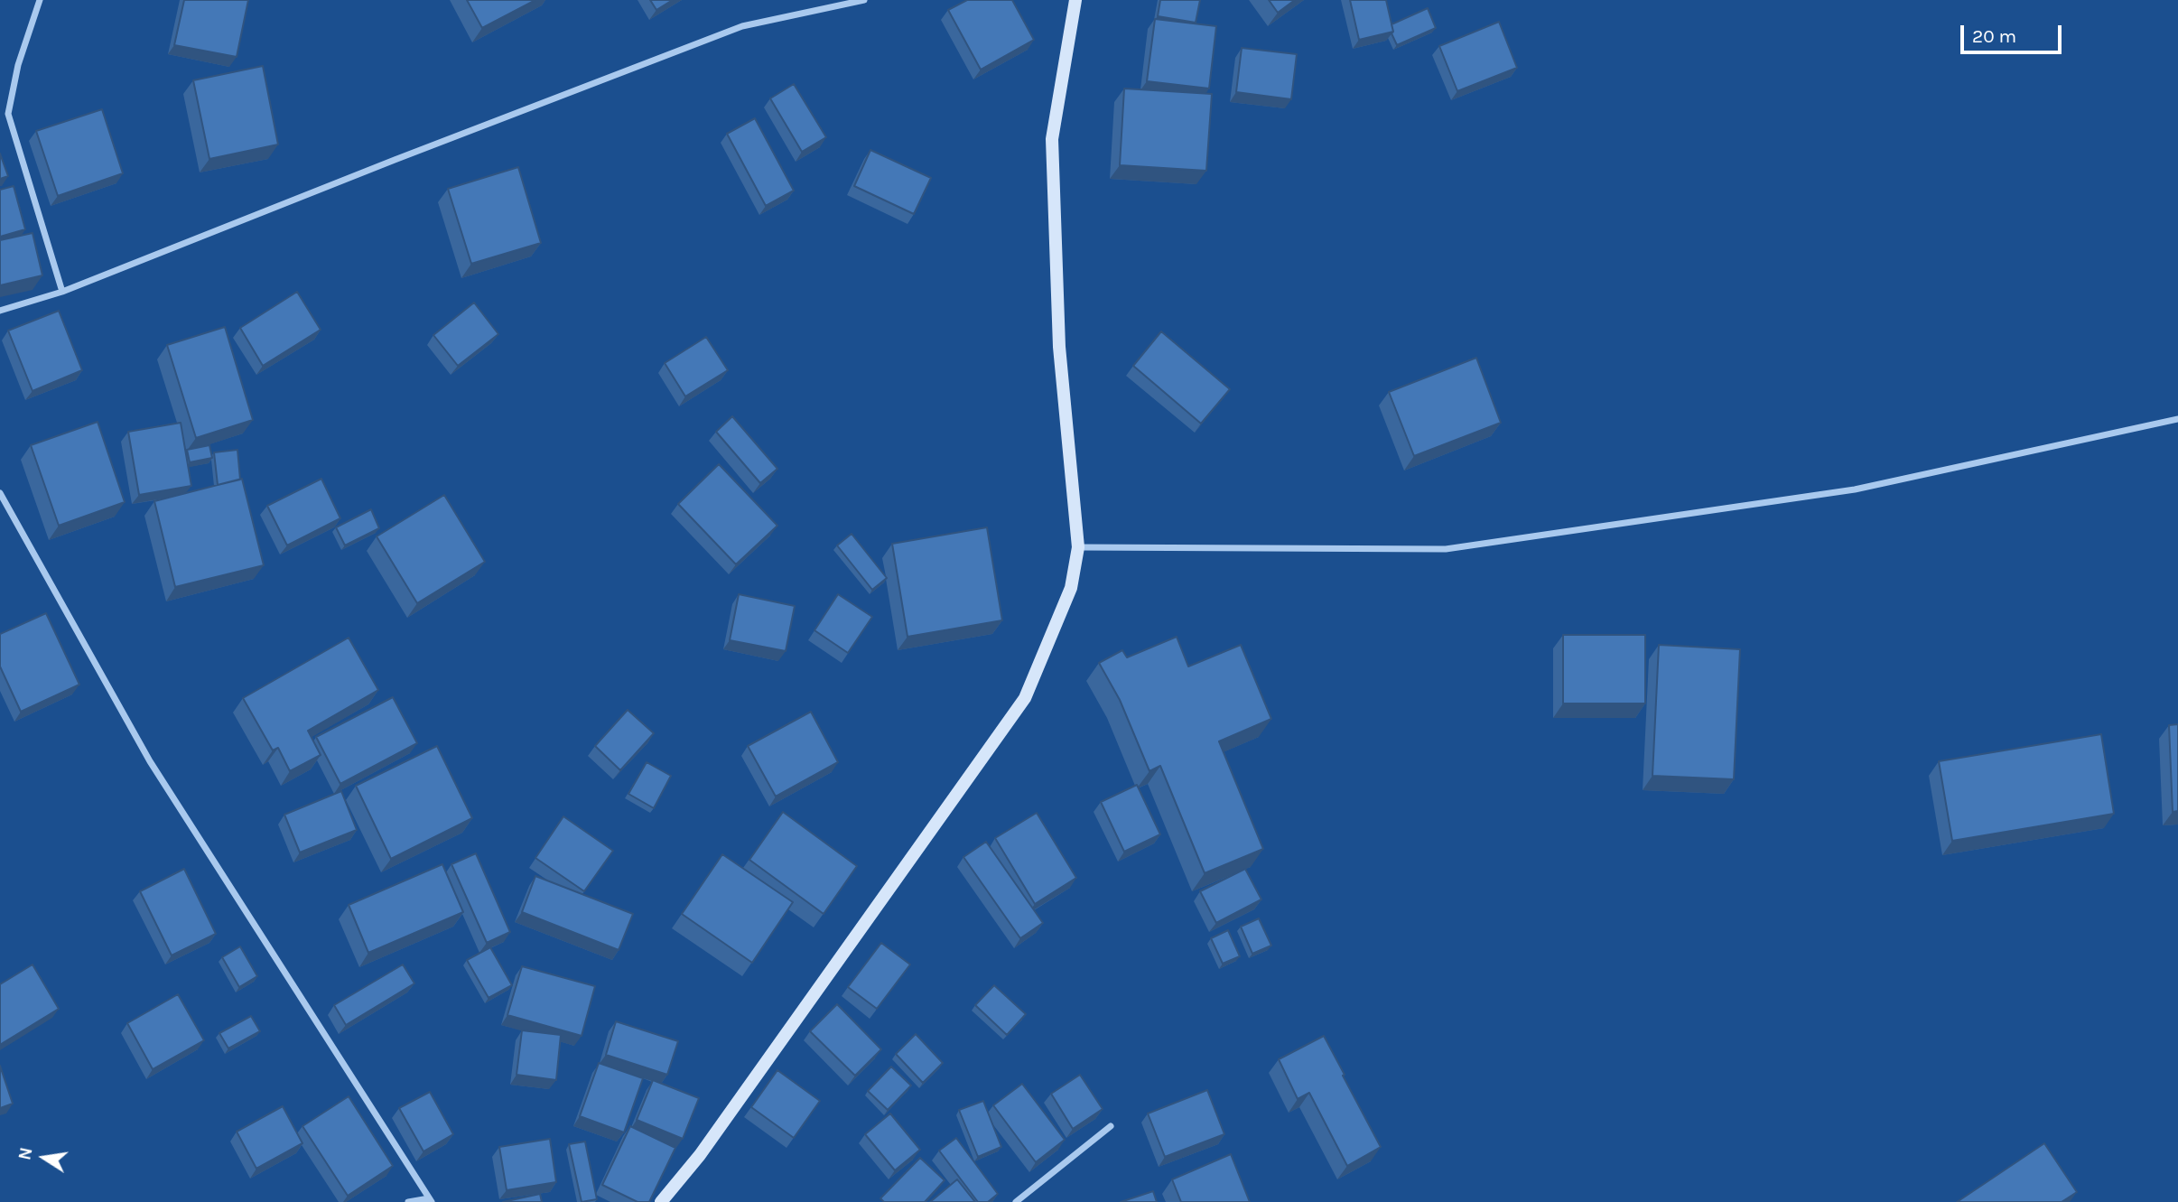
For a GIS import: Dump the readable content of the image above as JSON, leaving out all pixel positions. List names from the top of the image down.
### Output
{
  "scale_bar": "20 m",
  "north": "left"
}
